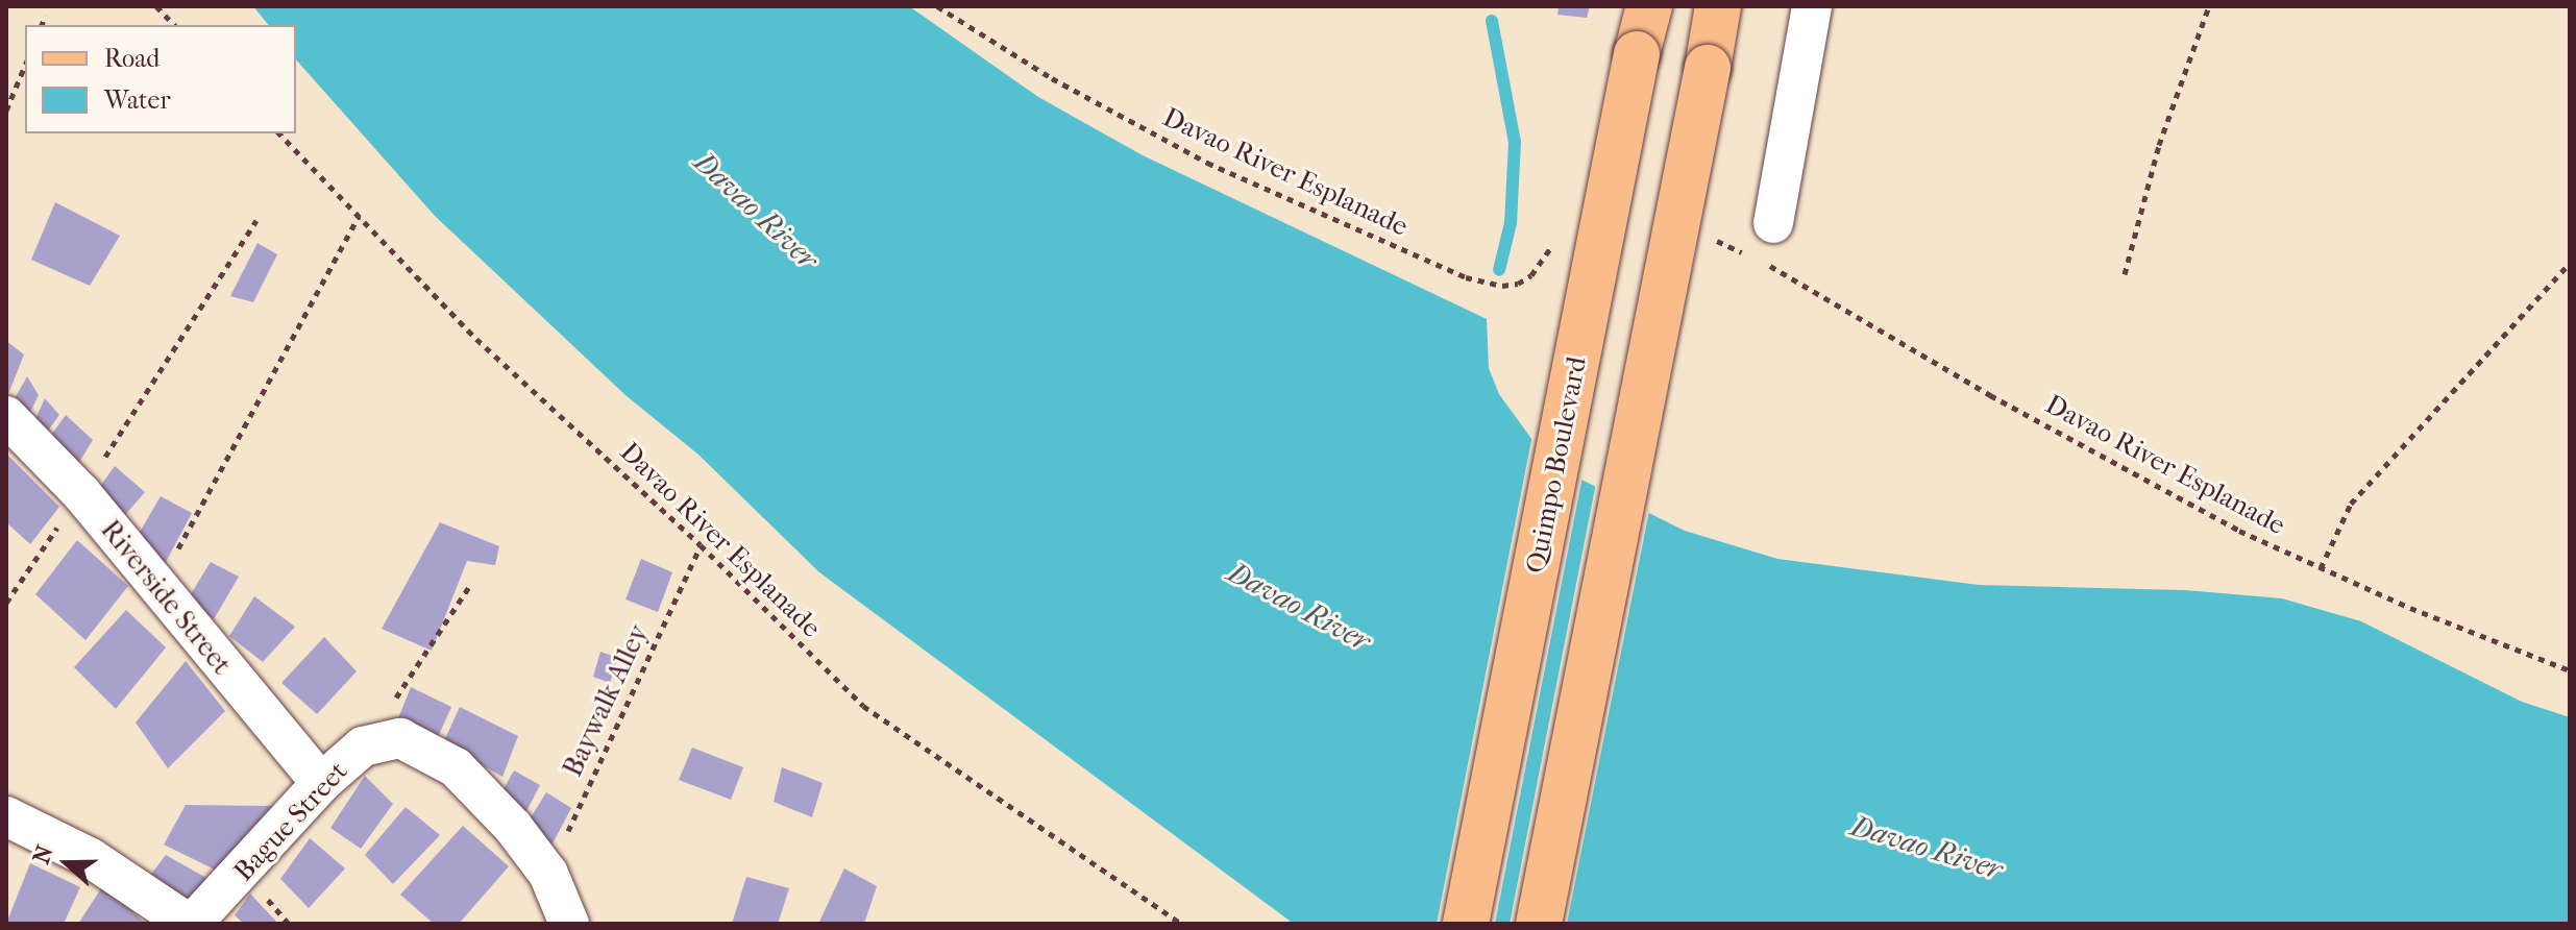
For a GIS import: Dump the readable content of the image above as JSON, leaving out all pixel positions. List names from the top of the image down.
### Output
{
  "streets": {
    "main road": ["Quimpo Boulevard"],
    "street": ["Riverside Street", "Bague Street"],
    "path": ["Davao River Esplanade", "Baywalk Alley"]
  },
  "crossings": [
    ["Davao River Esplanade", "Baywalk Alley"],
    ["Riverside Street", "Bague Street"]
  ],
  "water": ["Davao River"],
  "legend": ["Road", "Water"],
  "north": "left"
}
